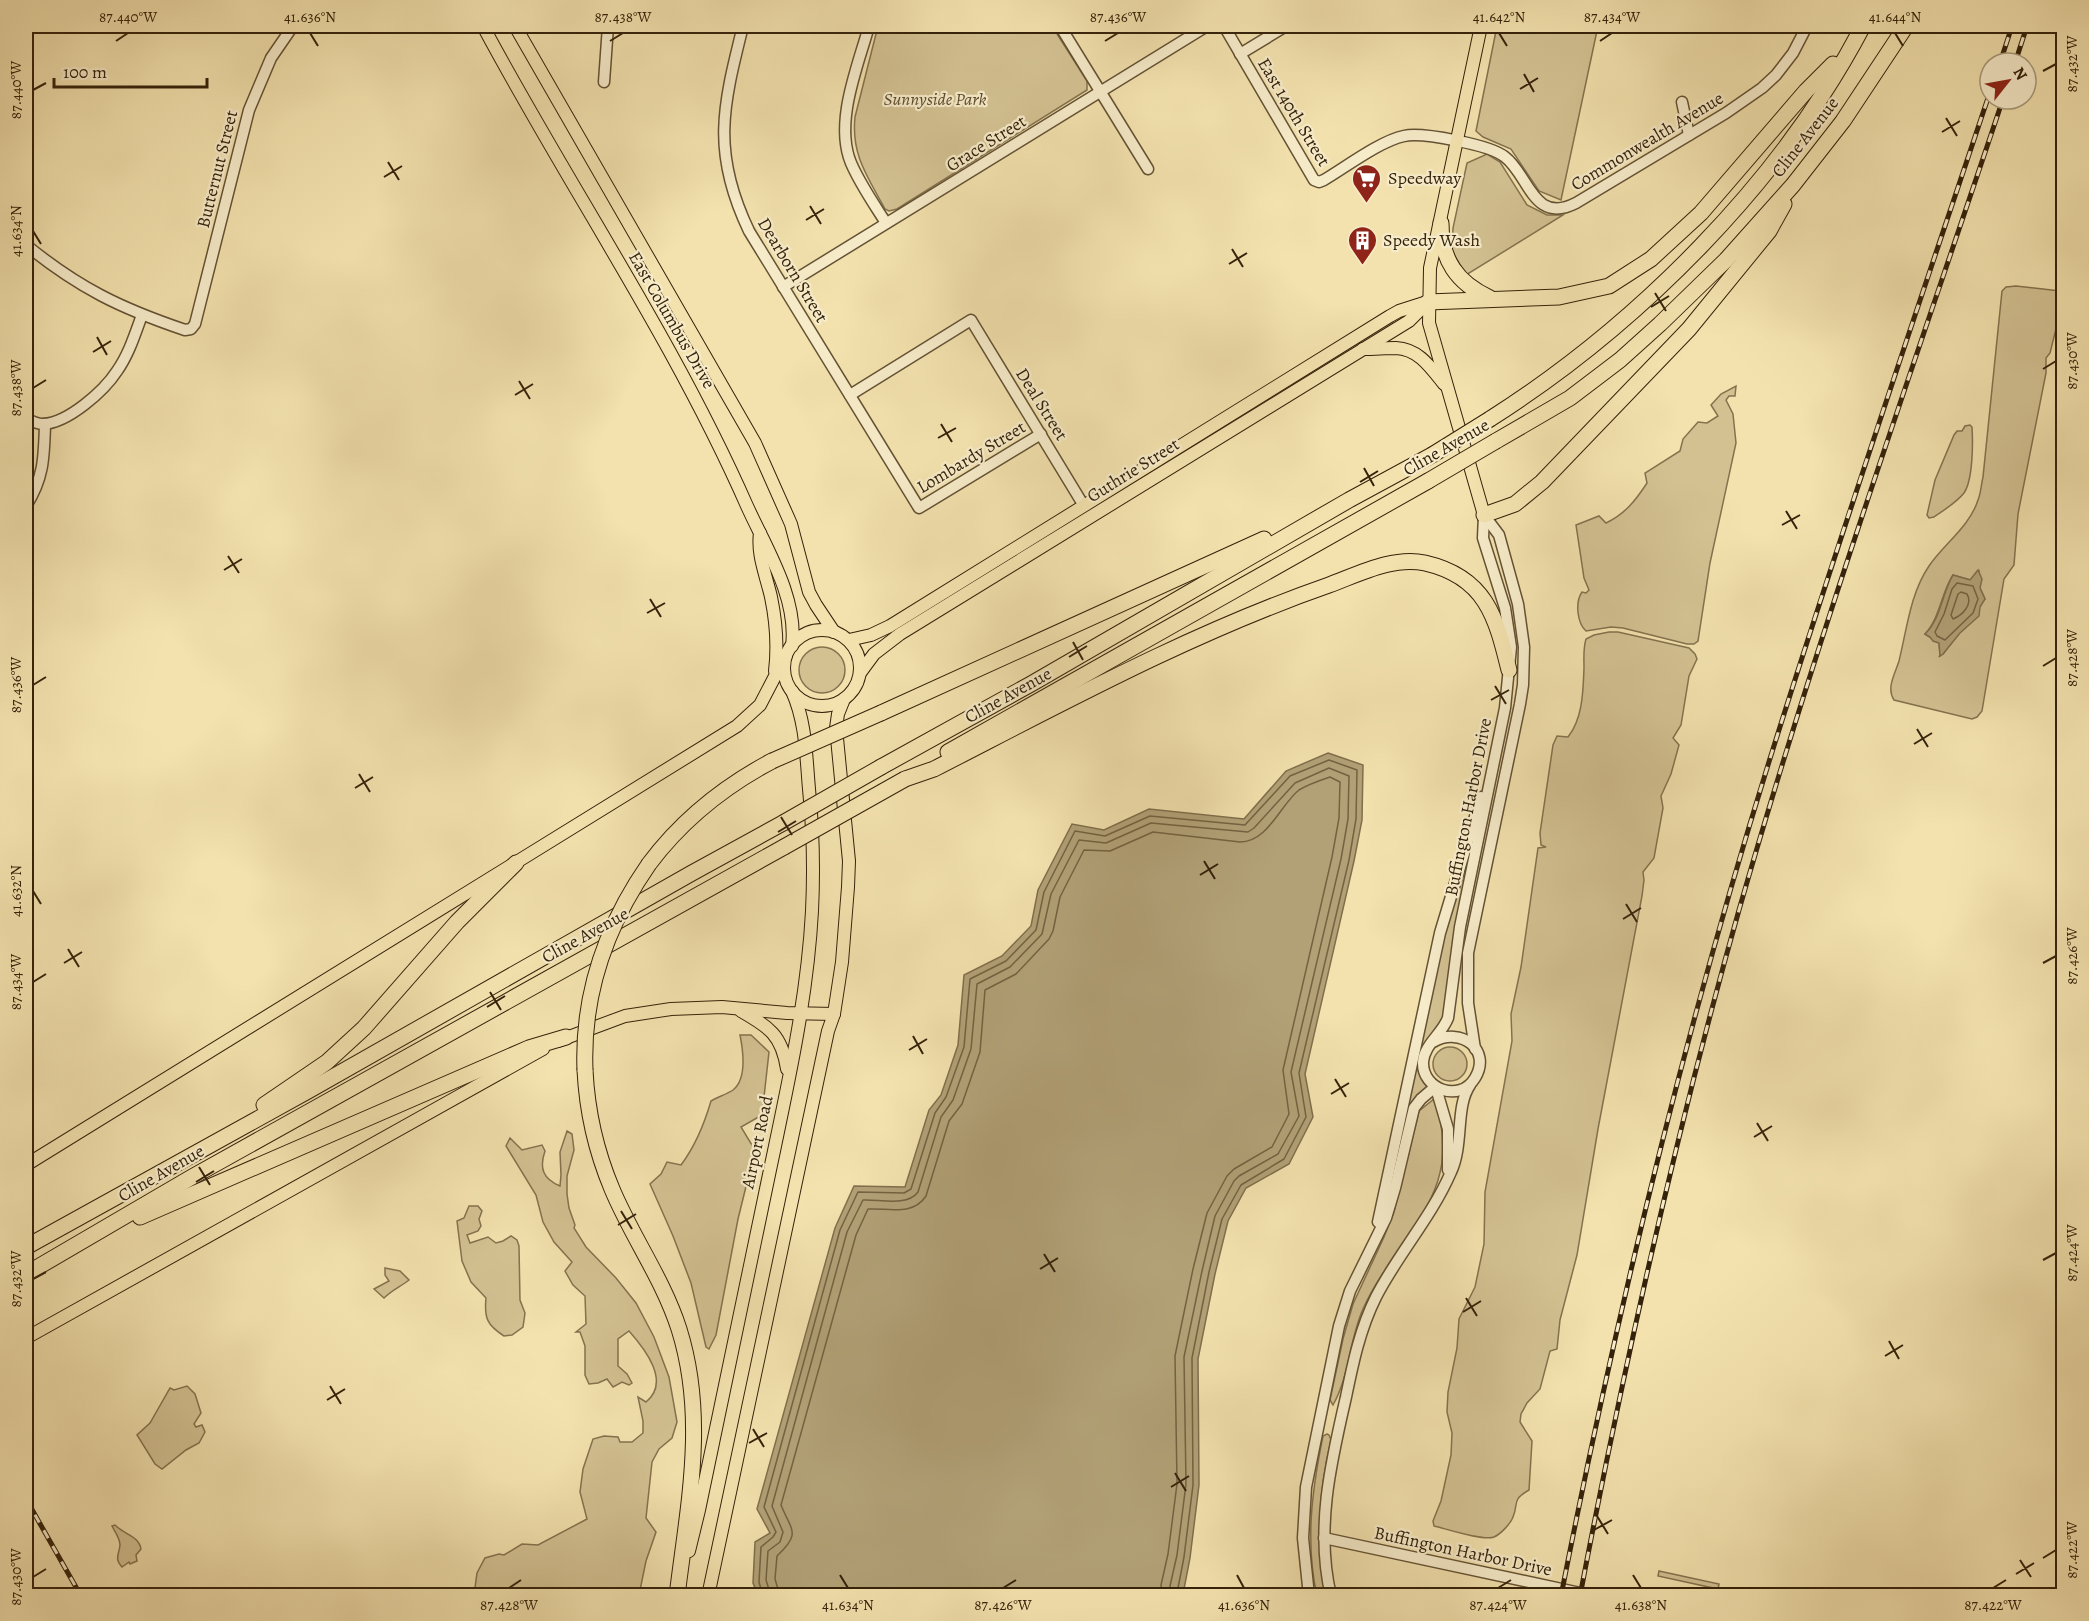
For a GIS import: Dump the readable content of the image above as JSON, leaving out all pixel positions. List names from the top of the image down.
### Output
{
  "streets": {
    "highway": ["Cline Avenue"],
    "main road": ["East Columbus Drive", "Guthrie Street", "Airport Road"],
    "street": [
      "East 140th Street",
      "Commonwealth Avenue",
      "Grace Street",
      "Butternut Street",
      "Dearborn Street",
      "Deal Street",
      "Lombardy Street",
      "Buffington Harbor Drive"
    ]
  },
  "crossings": [
    ["East 140th Street", "Commonwealth Avenue"],
    ["Grace Street", "Dearborn Street"],
    ["Dearborn Street", "Deal Street"],
    ["Dearborn Street", "Lombardy Street"],
    ["East Columbus Drive", "Guthrie Street"],
    ["East Columbus Drive", "Airport Road"],
    ["Deal Street", "Lombardy Street"],
    ["Deal Street", "Guthrie Street"],
    ["Guthrie Street", "Airport Road"]
  ],
  "parks": ["Sunnyside Park"],
  "places": {
    "supermarket": ["Speedway"],
    "building": ["Speedy Wash"]
  },
  "scale_bar": "100 m",
  "north": "top right",
  "coordinates": [
    "87.440°W",
    "41.636°N",
    "87.438°W",
    "87.436°W",
    "41.642°N",
    "87.434°W",
    "41.644°N",
    "87.432°W",
    "41.634°N",
    "87.430°W",
    "87.428°W",
    "41.632°N",
    "87.426°W",
    "87.424°W",
    "87.422°W",
    "41.638°N"
  ]
}
